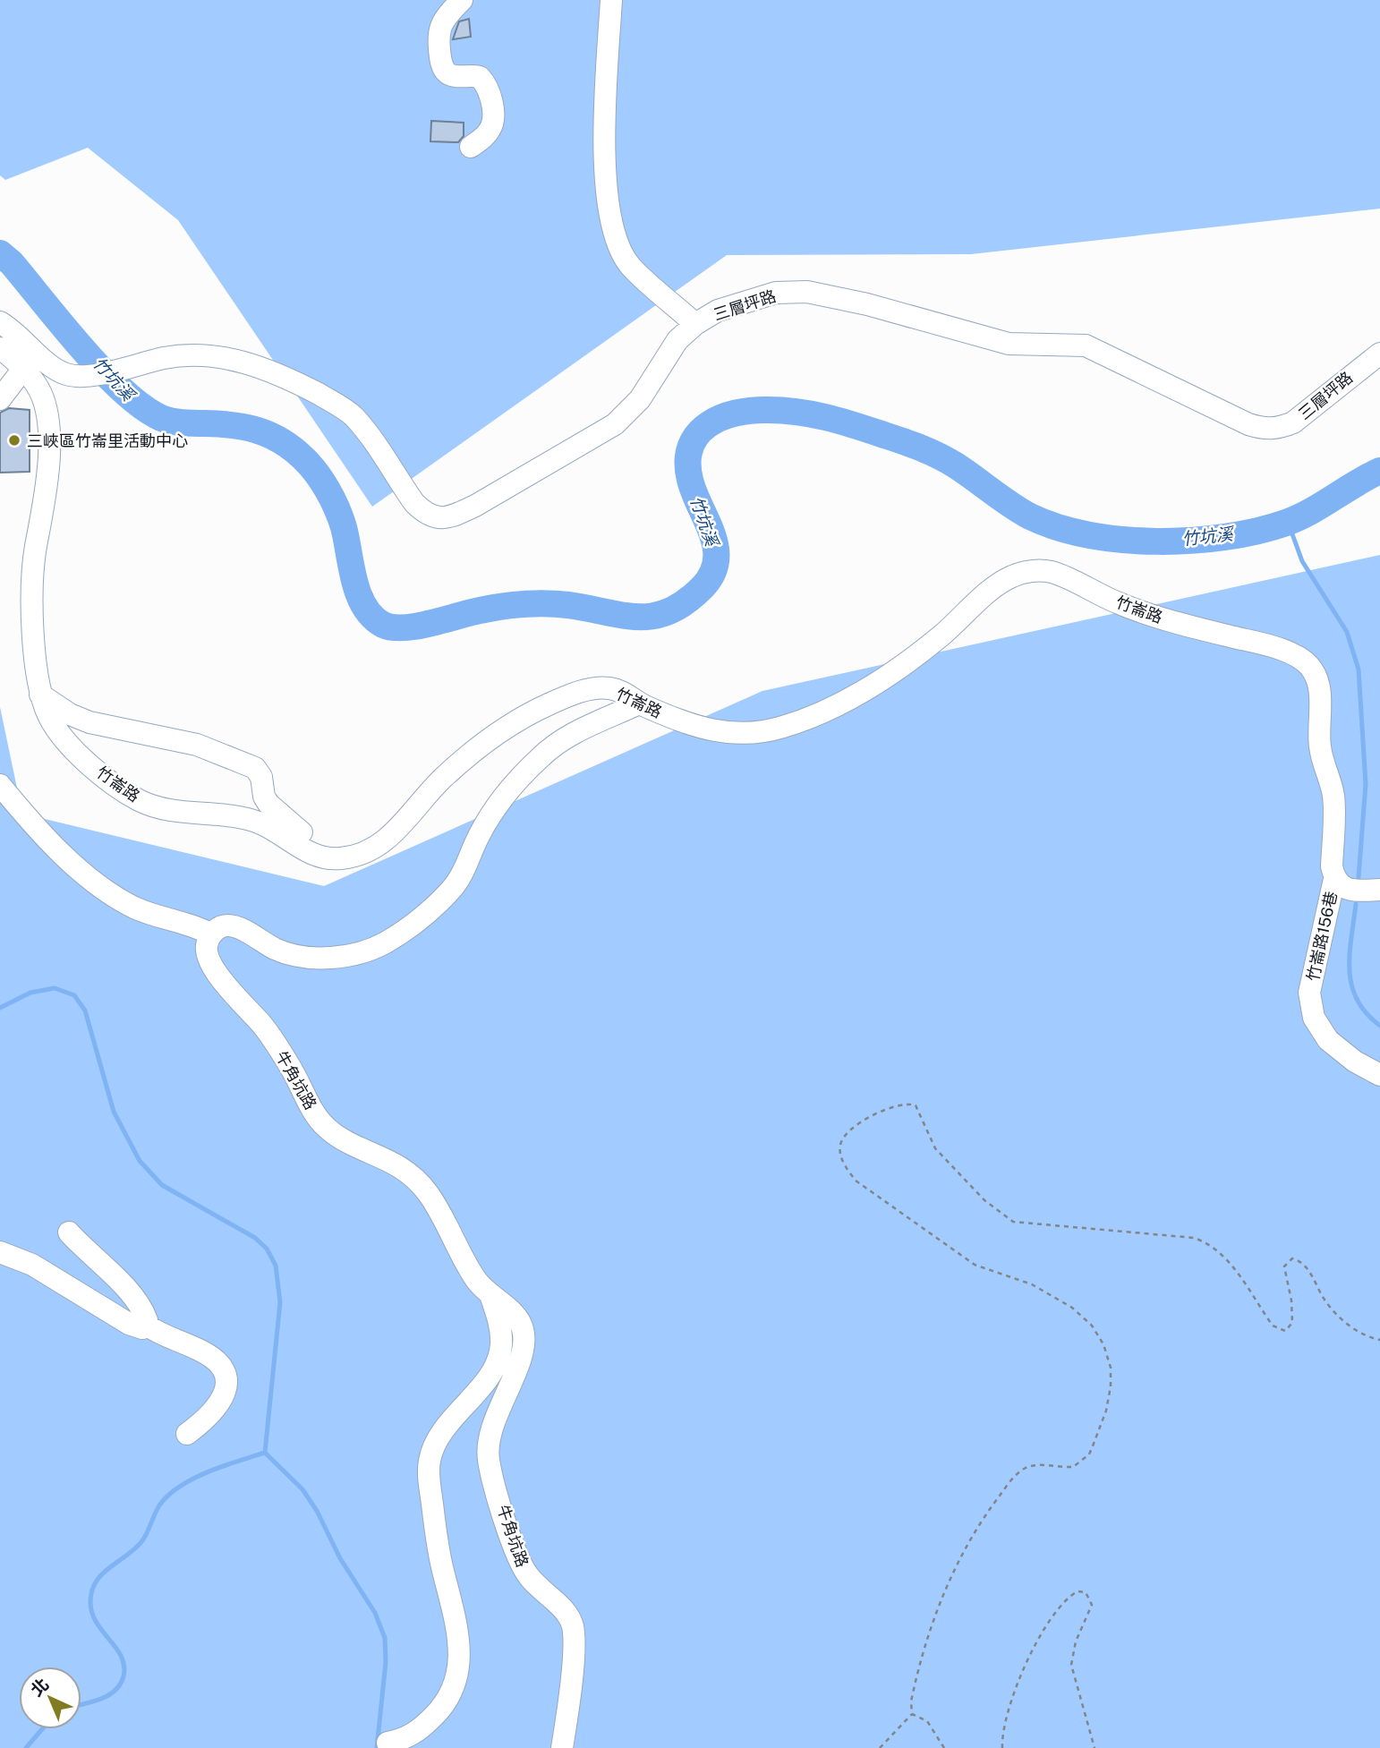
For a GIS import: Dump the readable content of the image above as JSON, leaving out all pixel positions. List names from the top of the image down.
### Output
{
  "streets": {
    "street": [
      "三層坪路",
      "竹崙路",
      "竹崙路156巷",
      "牛角坑路"
    ]
  },
  "crossings": [
    ["竹崙路", "竹崙路156巷"]
  ],
  "water": ["竹坑溪"],
  "places": ["三峽區竹崙里活動中心"],
  "north": "top left"
}
